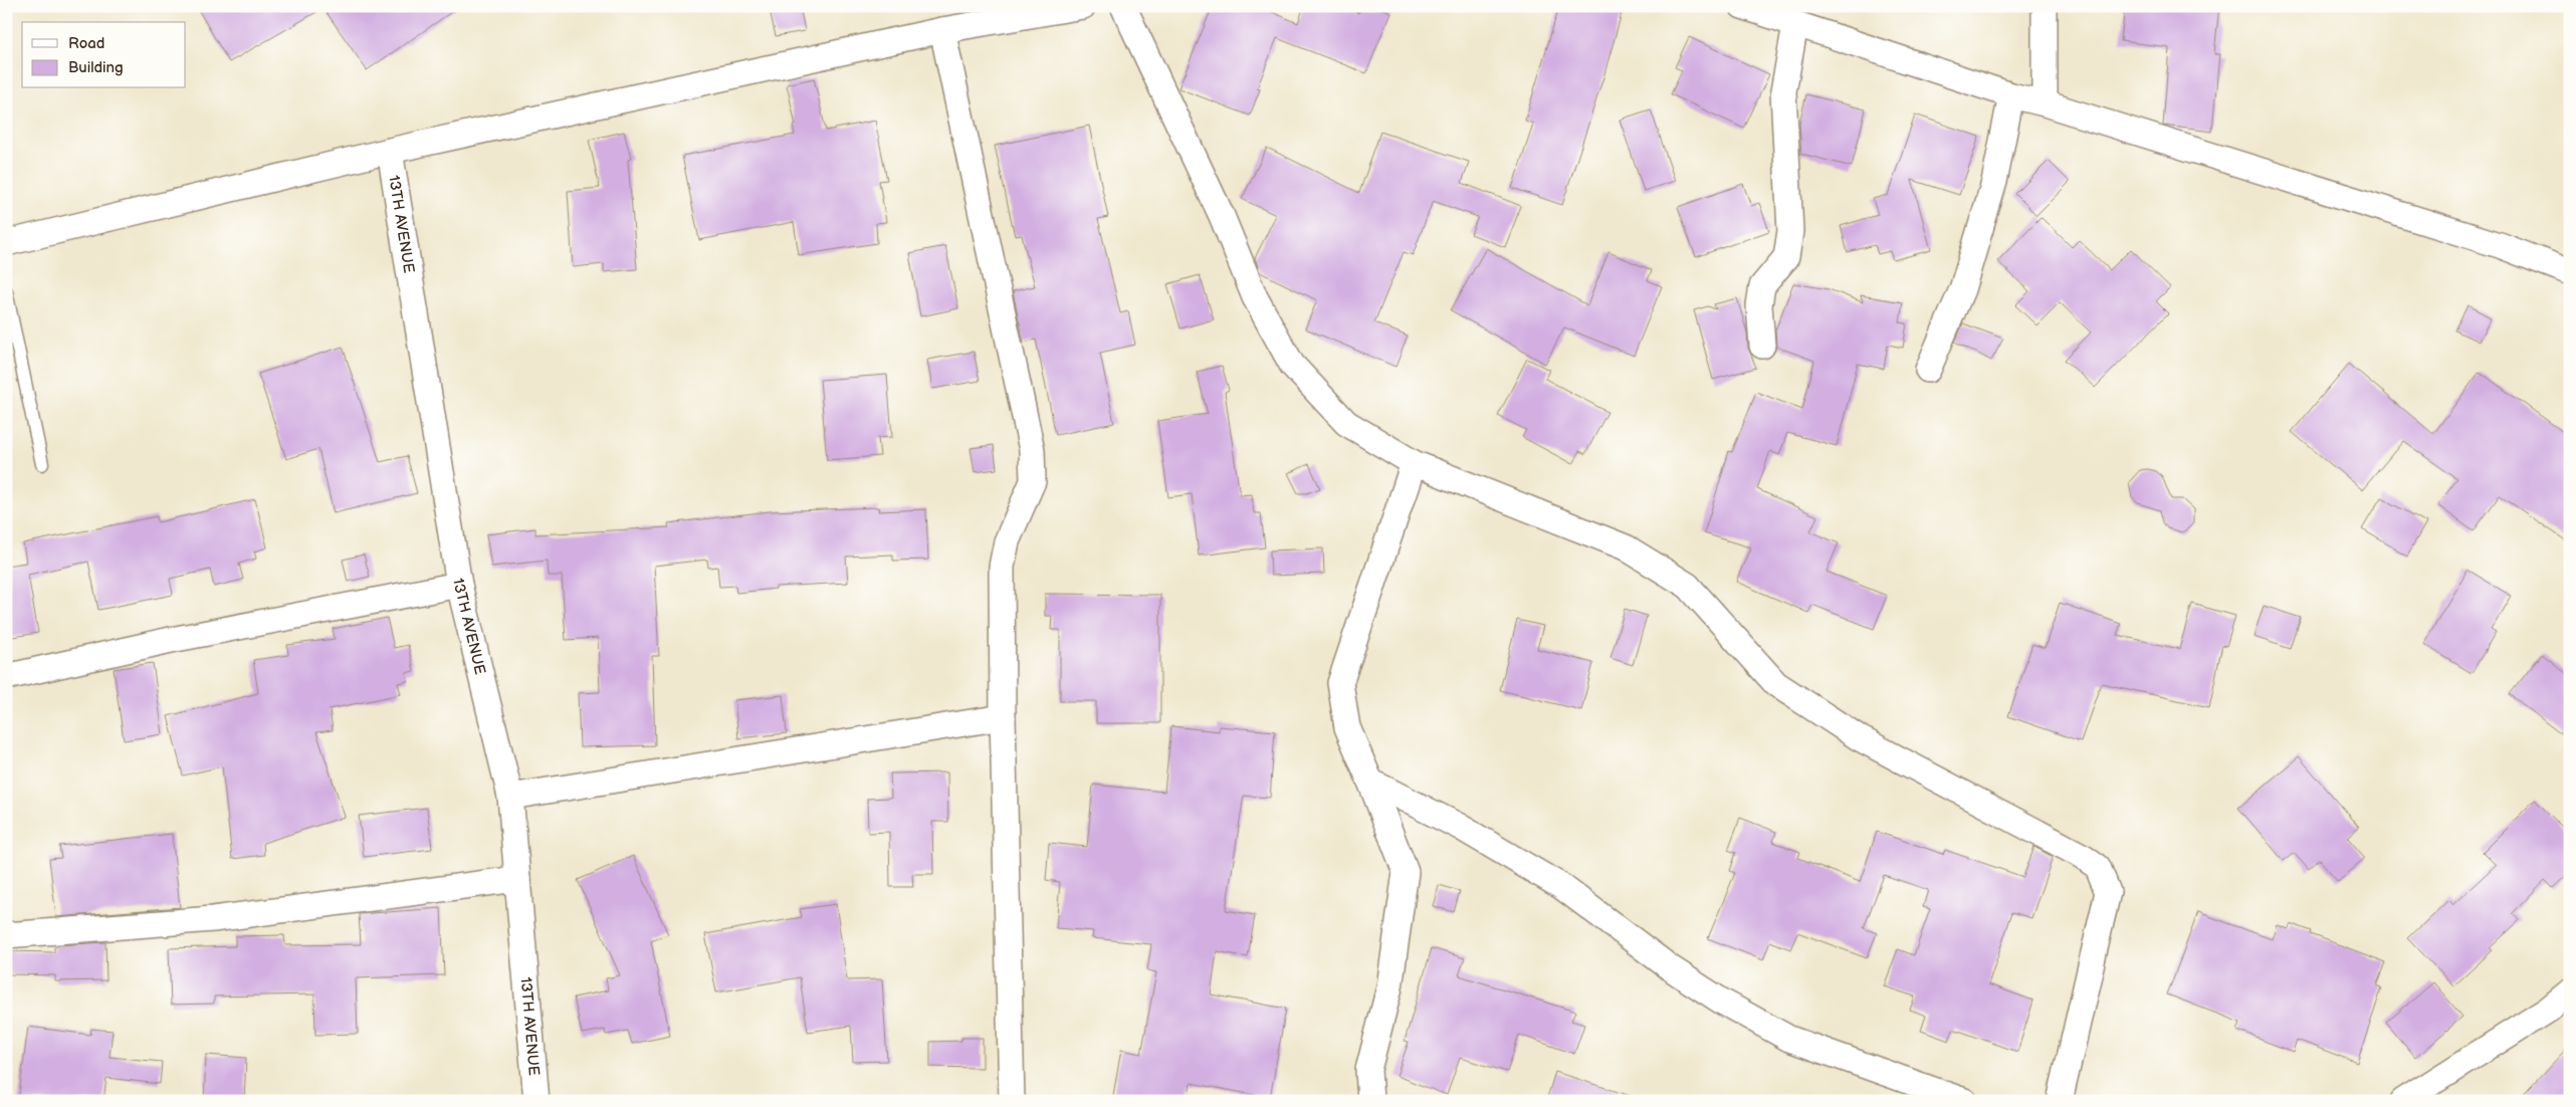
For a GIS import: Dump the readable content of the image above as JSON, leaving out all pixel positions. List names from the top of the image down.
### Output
{
  "streets": {
    "street": ["13TH AVENUE"]
  },
  "legend": ["Road", "Building"]
}
